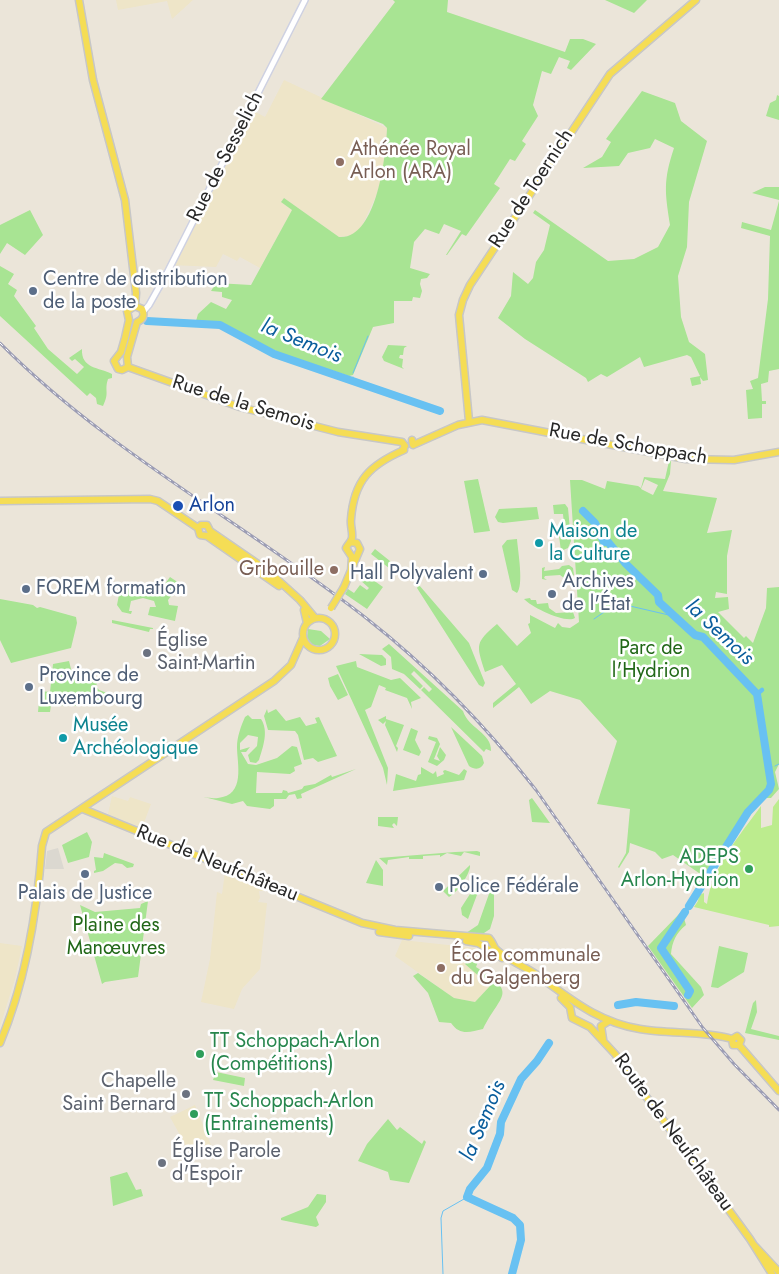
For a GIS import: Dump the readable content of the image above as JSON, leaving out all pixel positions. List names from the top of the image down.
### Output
{
  "streets": {
    "main road": [
      "Rue de Toernich",
      "Rue de la Semois",
      "Rue de Schoppach",
      "Rue de Neufchâteau",
      "Route de Neufchâteau"
    ],
    "street": ["Rue de Sesselich"]
  },
  "crossings": [
    ["Rue de Toernich", "Rue de la Semois"],
    ["Rue de Toernich", "Rue de Schoppach"],
    ["Rue de la Semois", "Rue de Schoppach"],
    ["Rue de Neufchâteau", "Route de Neufchâteau"]
  ],
  "water": ["la Semois"],
  "parks": ["Parc de l'Hydrion", "Plaine des Manœuvres"],
  "places": [
    "Athénée Royal Arlon (ARA)",
    "Centre de distribution de la poste",
    "Arlon",
    "Maison de la Culture",
    "Gribouille",
    "Hall Polyvalent",
    "FOREM formation",
    "Archives de l'État",
    "Église Saint-Martin",
    "Province de Luxembourg",
    "Musée Archéologique",
    "ADEPS Arlon-Hydrion",
    "Palais de Justice",
    "Police Fédérale",
    "École communale du Galgenberg",
    "TT Schoppach-Arlon (Compétitions)",
    "Chapelle Saint Bernard",
    "TT Schoppach-Arlon (Entrainements)",
    "Église Parole d'Espoir"
  ]
}
